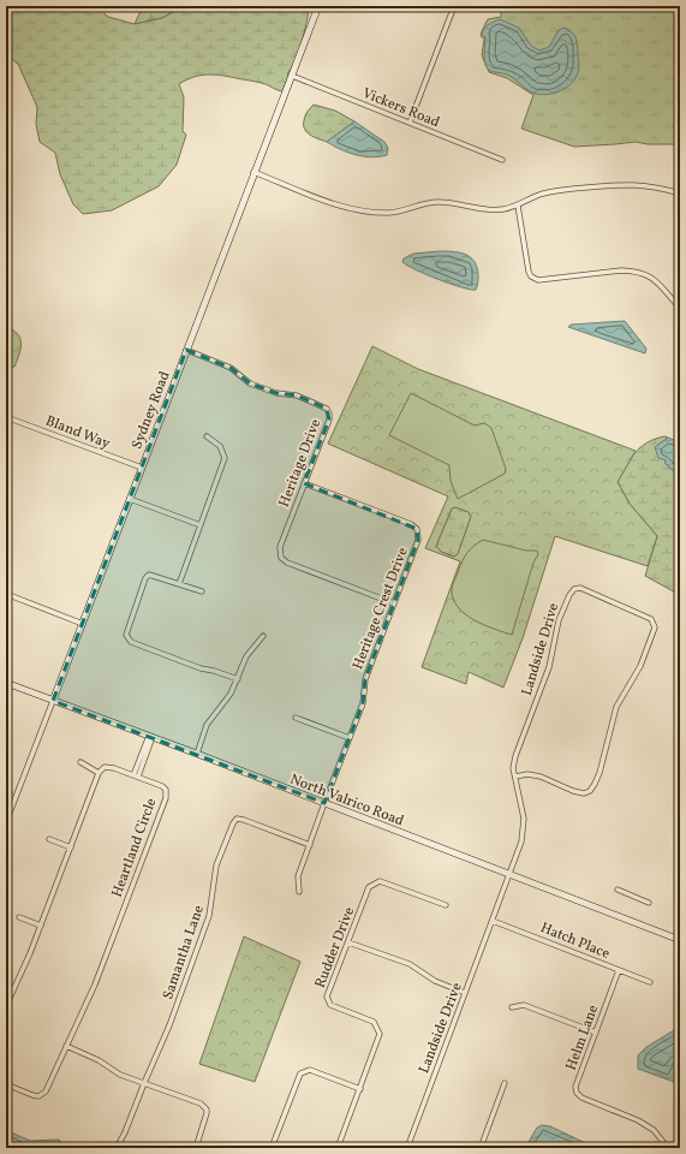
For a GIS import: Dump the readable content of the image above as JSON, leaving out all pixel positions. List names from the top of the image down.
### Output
{
  "streets": {
    "street": [
      "Vickers Road",
      "Sydney Road",
      "Bland Way",
      "Heritage Drive",
      "Heritage Crest Drive",
      "Landside Drive",
      "North Valrico Road",
      "Heartland Circle",
      "Hatch Place",
      "Rudder Drive",
      "Samantha Lane",
      "Helm Lane"
    ]
  },
  "crossings": [
    ["Vickers Road", "Sydney Road"],
    ["Sydney Road", "Bland Way"],
    ["Sydney Road", "Heritage Drive"],
    ["Sydney Road", "North Valrico Road"],
    ["Heritage Drive", "Heritage Crest Drive"],
    ["Heritage Crest Drive", "North Valrico Road"],
    ["Heritage Crest Drive", "Samantha Lane"],
    ["Landside Drive", "North Valrico Road"],
    ["Landside Drive", "Hatch Place"],
    ["Hatch Place", "Helm Lane"]
  ]
}
